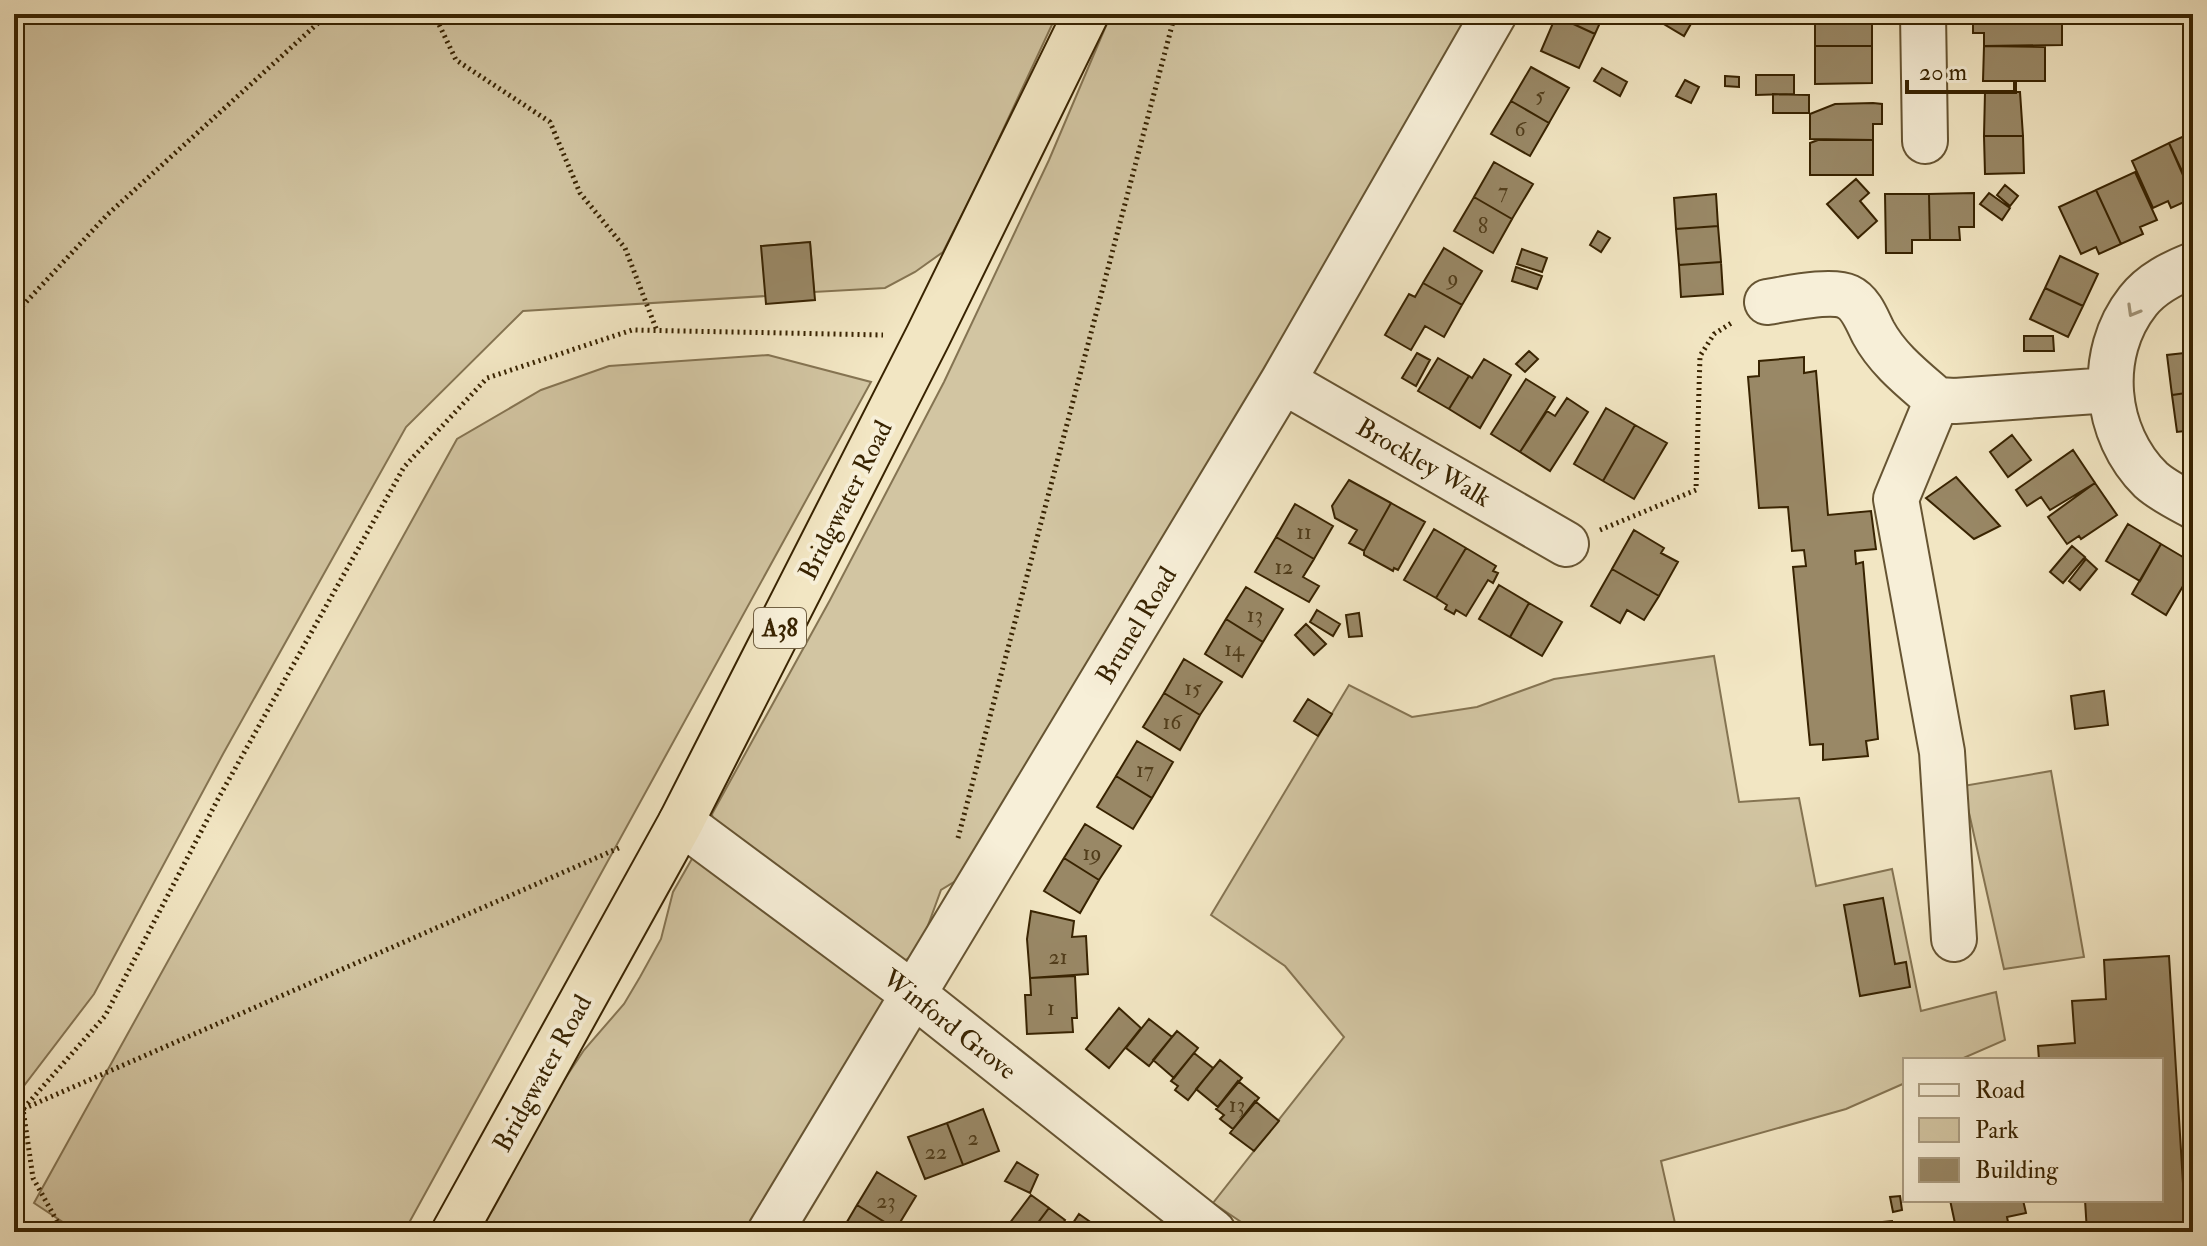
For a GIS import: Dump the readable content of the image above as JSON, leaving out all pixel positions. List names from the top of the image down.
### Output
{
  "streets": {
    "highway": ["Bridgwater Road", "A38"],
    "street": ["Brockley Walk", "Brunel Road", "Winford Grove"]
  },
  "crossings": [
    ["Brockley Walk", "Brunel Road"],
    ["Bridgwater Road", "Winford Grove"],
    ["Brunel Road", "Winford Grove"]
  ],
  "house_numbers": [
    "5",
    "6",
    "7",
    "8",
    "9",
    "11",
    "12",
    "13",
    "14",
    "15",
    "16",
    "17",
    "19",
    "21",
    "1",
    "13",
    "2",
    "22",
    "23"
  ],
  "legend": ["Road", "Park", "Building"],
  "scale_bar": "20 m"
}
